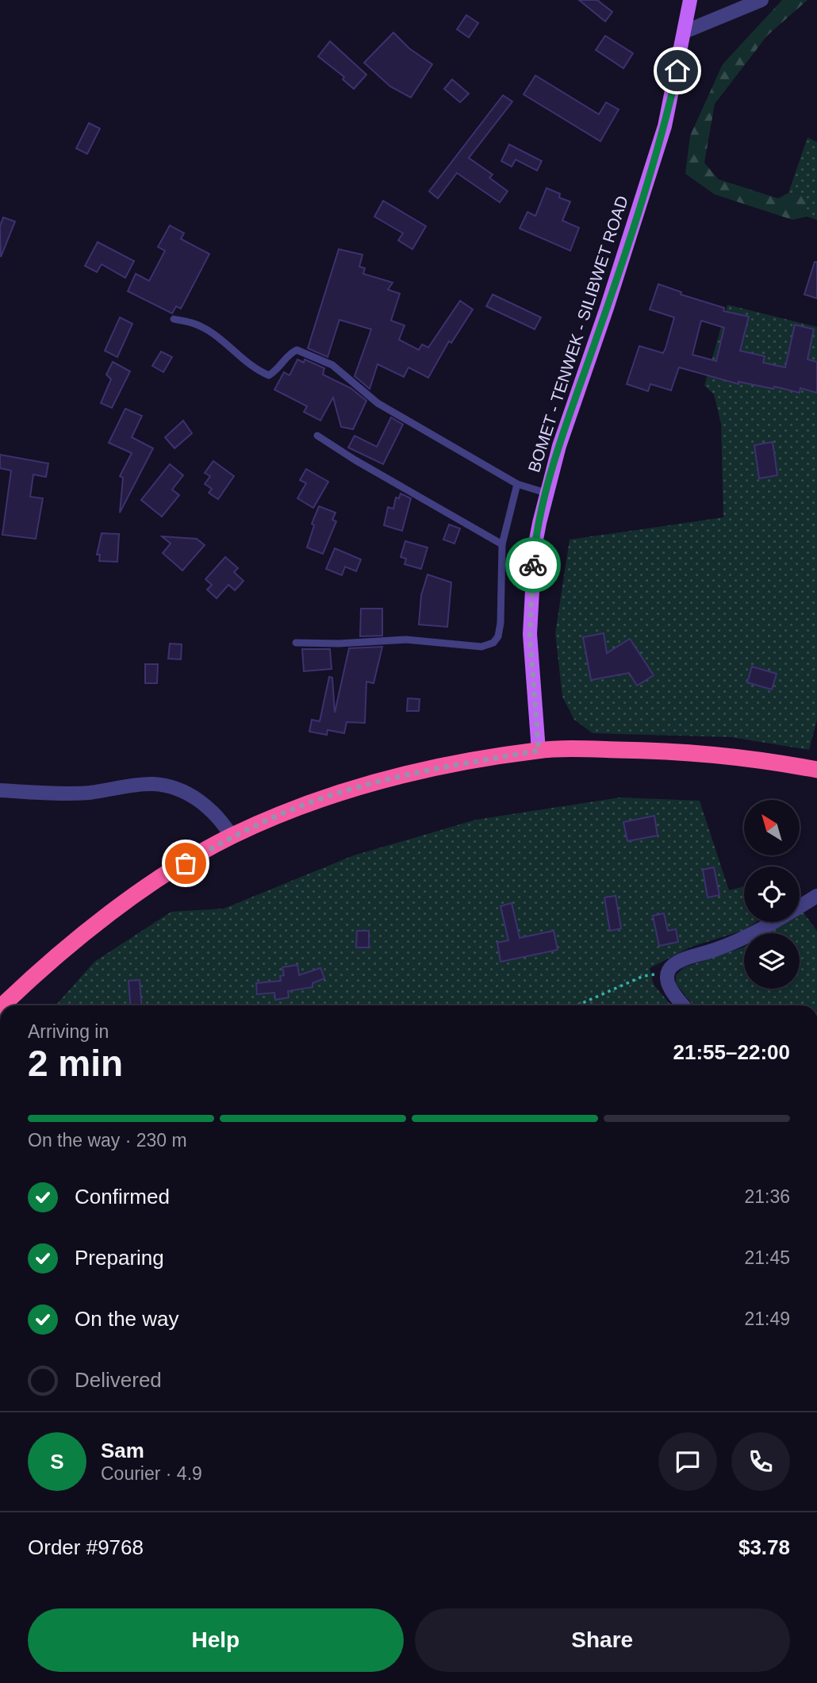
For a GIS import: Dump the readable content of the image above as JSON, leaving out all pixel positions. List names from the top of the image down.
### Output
{
  "streets": {
    "main road": ["BOMET - TENWEK - SILIBWET ROAD"]
  },
  "north": "top left",
  "page": {
    "heading": ["2 min", "Arriving in", "21:55–22:00"],
    "panel": [
      "Sam",
      "Courier · 4.9",
      "Order #9768",
      "$3.78"
    ],
    "bar": "On the way · 230 m",
    "list": [
      ["Confirmed", "21:36"],
      ["Preparing", "21:45"],
      ["On the way", "21:49"],
      "Delivered"
    ],
    "round": "S",
    "buttons": ["Help", "Share"]
  }
}
